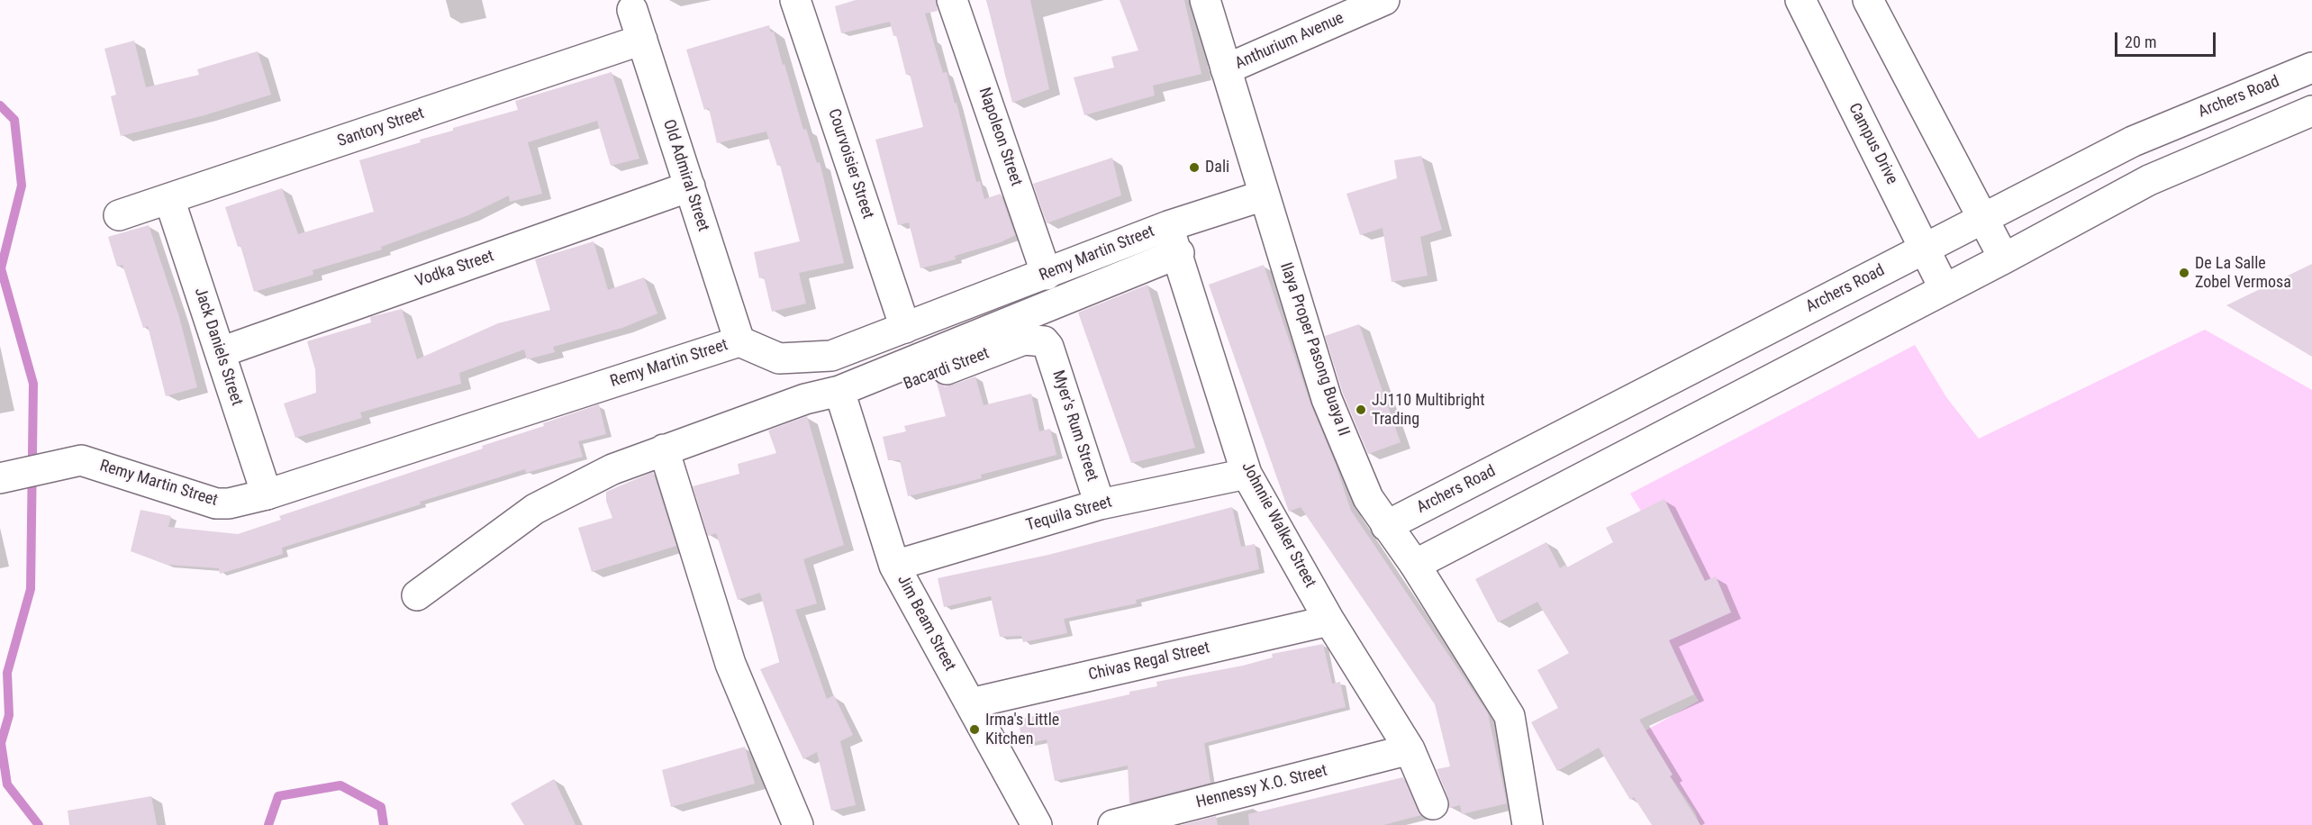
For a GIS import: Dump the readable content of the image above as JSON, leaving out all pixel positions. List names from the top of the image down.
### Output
{
  "streets": {
    "street": [
      "Anthurium Avenue",
      "Archers Road",
      "Santory Street",
      "Napoleon Street",
      "Campus Drive",
      "Courvoisier Street",
      "Old Admiral Street",
      "Remy Martin Street",
      "Vodka Street",
      "Jack Daniels Street",
      "Ilaya Proper Pasong Buaya II",
      "Bacardi Street",
      "Myer's Rum Street",
      "Tequila Street",
      "Johnnie Walker Street",
      "Jim Beam Street",
      "Chivas Regal Street",
      "Hennessy X.O. Street"
    ]
  },
  "crossings": [
    ["Anthurium Avenue", "Ilaya Proper Pasong Buaya II"],
    ["Archers Road", "Campus Drive"],
    ["Archers Road", "Ilaya Proper Pasong Buaya II"],
    ["Santory Street", "Old Admiral Street"],
    ["Santory Street", "Jack Daniels Street"],
    ["Napoleon Street", "Remy Martin Street"],
    ["Courvoisier Street", "Remy Martin Street"],
    ["Old Admiral Street", "Remy Martin Street"],
    ["Old Admiral Street", "Vodka Street"],
    ["Remy Martin Street", "Jack Daniels Street"],
    ["Remy Martin Street", "Ilaya Proper Pasong Buaya II"],
    ["Remy Martin Street", "Johnnie Walker Street"],
    ["Vodka Street", "Jack Daniels Street"],
    ["Bacardi Street", "Myer's Rum Street"],
    ["Bacardi Street", "Jim Beam Street"],
    ["Myer's Rum Street", "Tequila Street"],
    ["Tequila Street", "Johnnie Walker Street"],
    ["Tequila Street", "Jim Beam Street"],
    ["Johnnie Walker Street", "Chivas Regal Street"],
    ["Johnnie Walker Street", "Hennessy X.O. Street"],
    ["Jim Beam Street", "Chivas Regal Street"]
  ],
  "places": [
    "Dali",
    "De La Salle Zobel Vermosa",
    "JJ110 Multibright Trading",
    "Irma's Little Kitchen"
  ],
  "scale_bar": "20 m"
}
